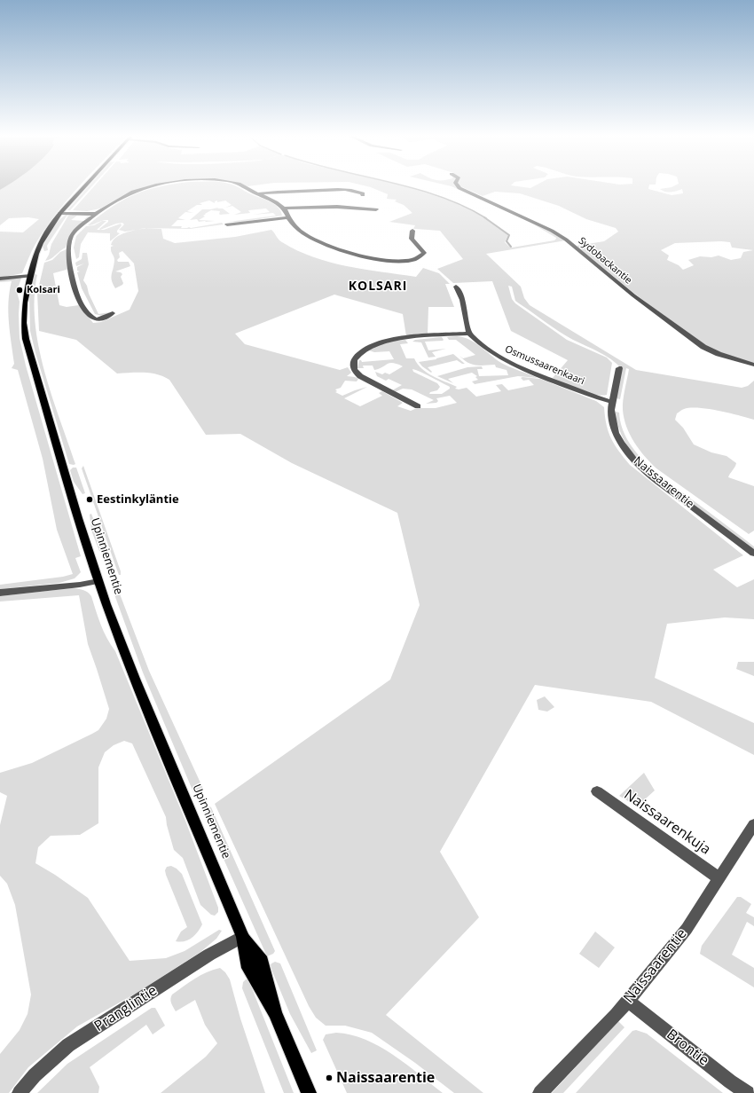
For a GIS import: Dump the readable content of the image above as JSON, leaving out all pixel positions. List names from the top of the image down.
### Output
{
  "streets": {
    "main road": ["Upinniementie"],
    "street": [
      "Sydobackantie",
      "Osmussaarenkaari",
      "Naissaarentie",
      "Naissaarenkuja",
      "Pranglintie",
      "Brontie"
    ]
  },
  "crossings": [
    ["Osmussaarenkaari", "Naissaarentie"],
    ["Naissaarentie", "Naissaarenkuja"],
    ["Naissaarentie", "Brontie"],
    ["Upinniementie", "Pranglintie"]
  ],
  "districts": ["KOLSARI"],
  "places": ["Kolsari", "Eestinkyläntie", "Naissaarentie"]
}
